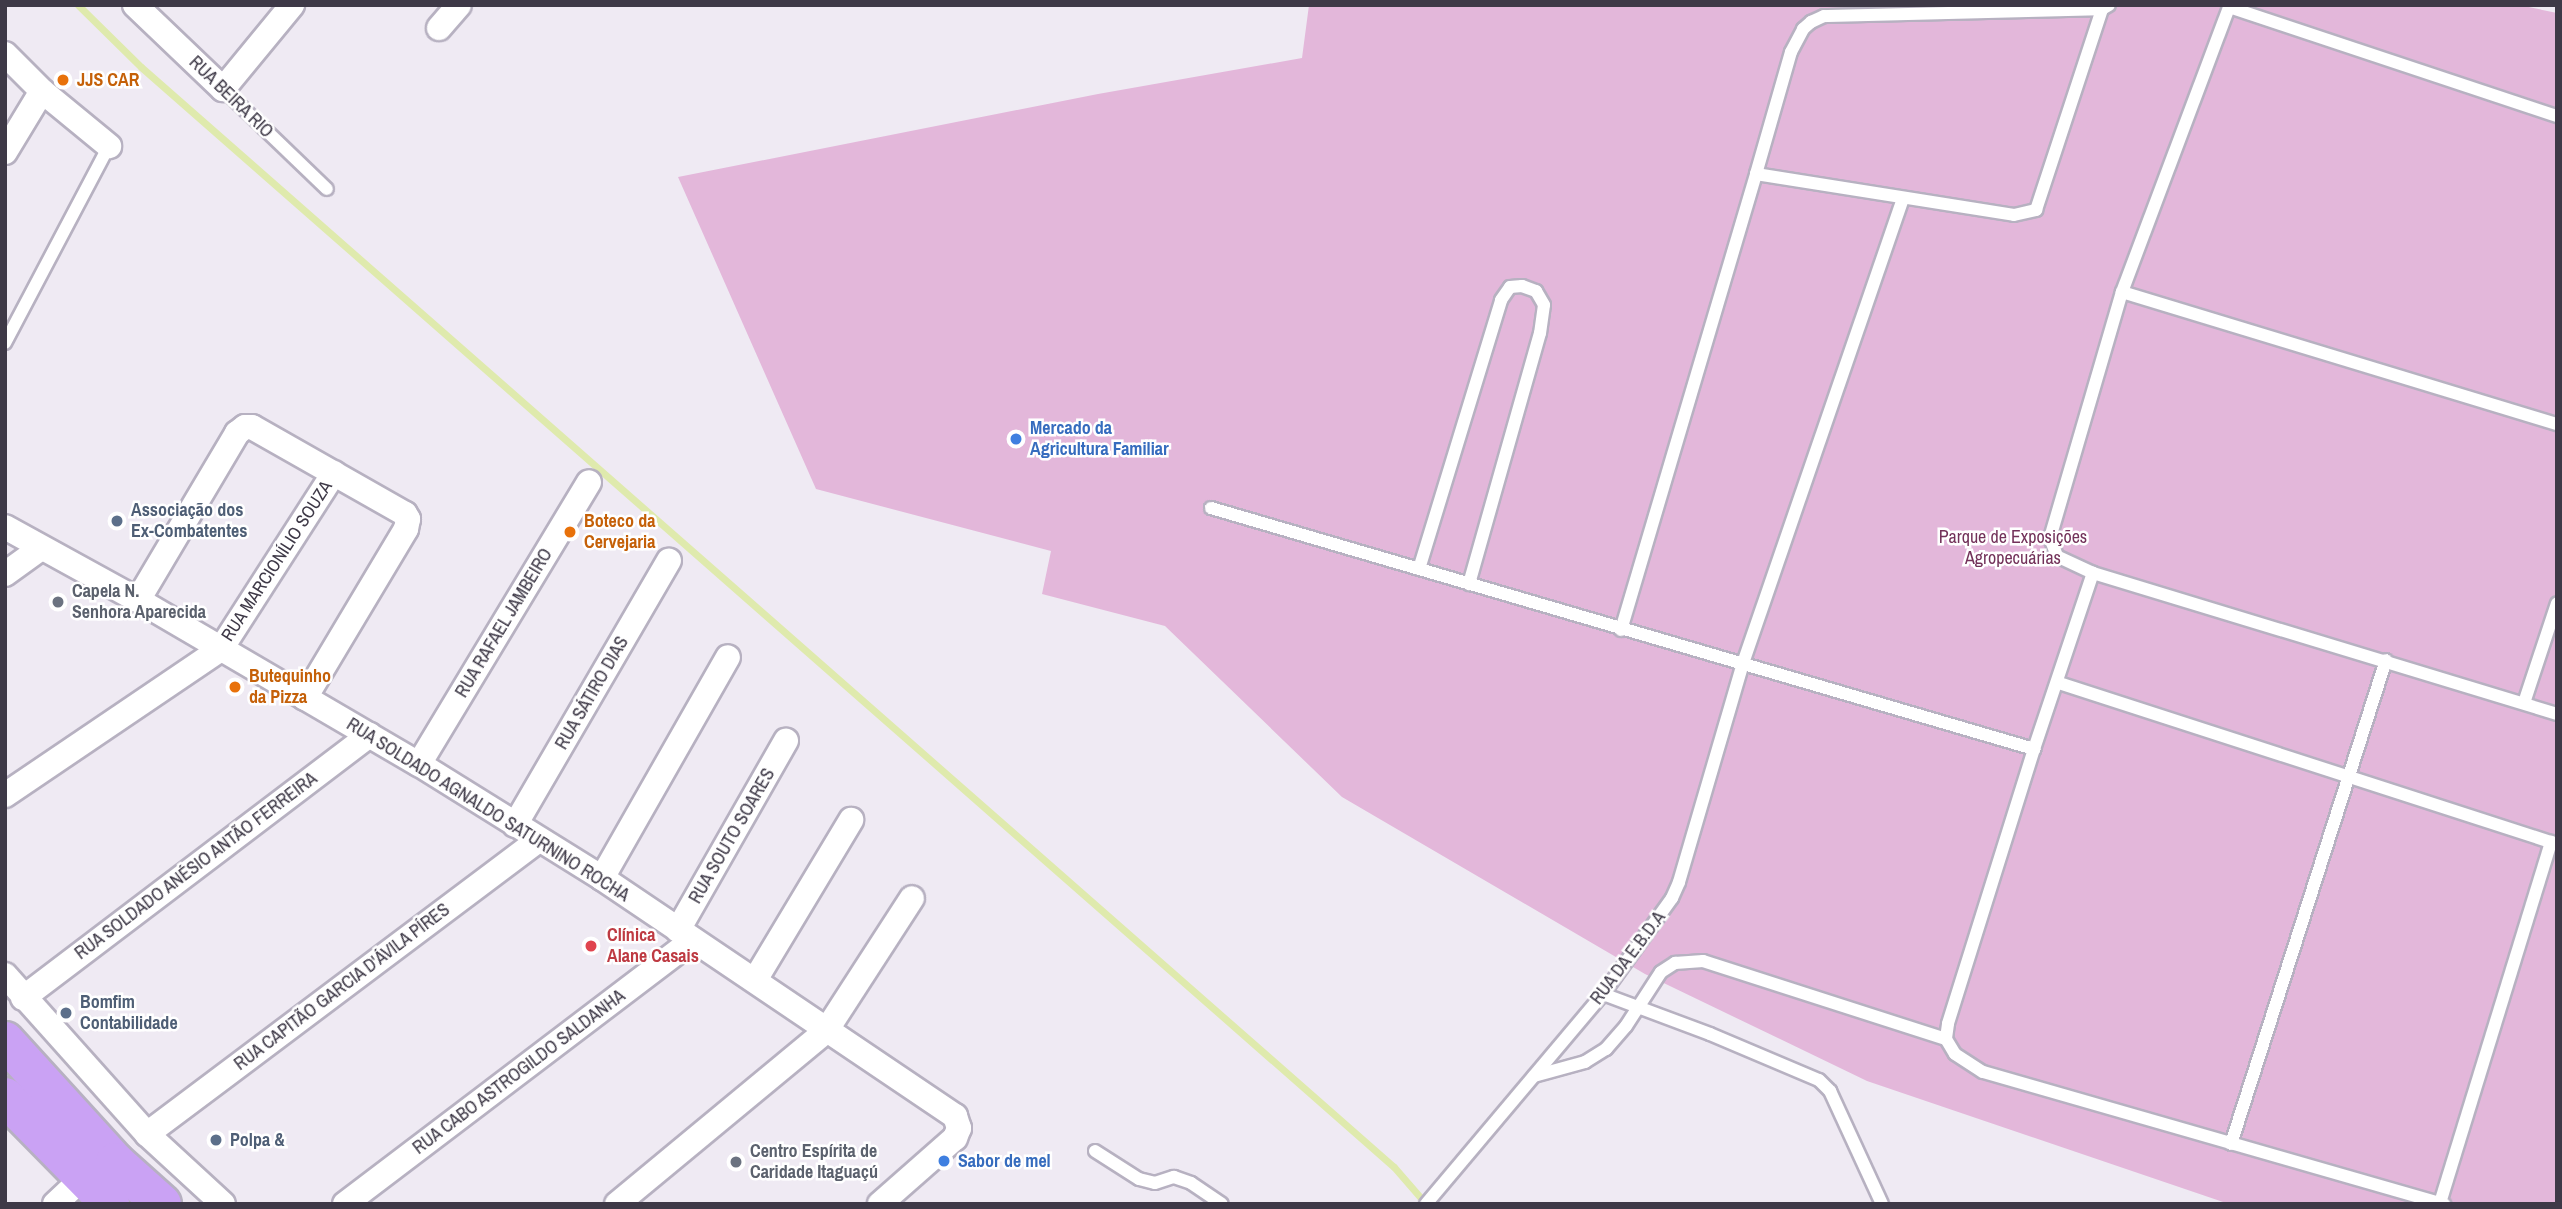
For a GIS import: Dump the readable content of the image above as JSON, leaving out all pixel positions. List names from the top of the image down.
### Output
{
  "streets": {
    "street": [
      "RUA BEIRA RIO",
      "RUA MARCIONÍLIO SOUZA",
      "RUA RAFAEL JAMBEIRO",
      "RUA SÁTIRO DIAS",
      "RUA SOLDADO AGNALDO SATURNINO ROCHA",
      "RUA SOUTO SOARES",
      "RUA SOLDADO ANÉSIO ANTÃO FERREIRA",
      "RUA CAPITÃO GARCIA D'ÁVILA PÍRES",
      "RUA CABO ASTROGILDO SALDANHA"
    ],
    "lane": ["RUA DA E.B.D.A"]
  },
  "crossings": [
    ["RUA MARCIONÍLIO SOUZA", "RUA SOLDADO AGNALDO SATURNINO ROCHA"],
    ["RUA RAFAEL JAMBEIRO", "RUA SOLDADO AGNALDO SATURNINO ROCHA"],
    ["RUA SÁTIRO DIAS", "RUA SOLDADO AGNALDO SATURNINO ROCHA"],
    ["RUA SOLDADO AGNALDO SATURNINO ROCHA", "RUA SOUTO SOARES"],
    ["RUA SOLDADO AGNALDO SATURNINO ROCHA", "RUA SOLDADO ANÉSIO ANTÃO FERREIRA"],
    ["RUA SOLDADO AGNALDO SATURNINO ROCHA", "RUA CAPITÃO GARCIA D'ÁVILA PÍRES"],
    ["RUA SOLDADO AGNALDO SATURNINO ROCHA", "RUA CABO ASTROGILDO SALDANHA"],
    ["RUA SOUTO SOARES", "RUA CABO ASTROGILDO SALDANHA"]
  ],
  "parks": ["Parque de Exposições Agropecuárias"],
  "places": [
    "JJS CAR",
    "Mercado da Agricultura Familiar",
    "Associação dos Ex-Combatentes",
    "Boteco da Cervejaria",
    "Capela N. Senhora Aparecida",
    "Butequinho da Pizza",
    "Clínica Alane Casais",
    "Bomfim Contabilidade",
    "Polpa &",
    "Sabor de mel",
    "Centro Espírita de Caridade Itaguaçú"
  ]
}
